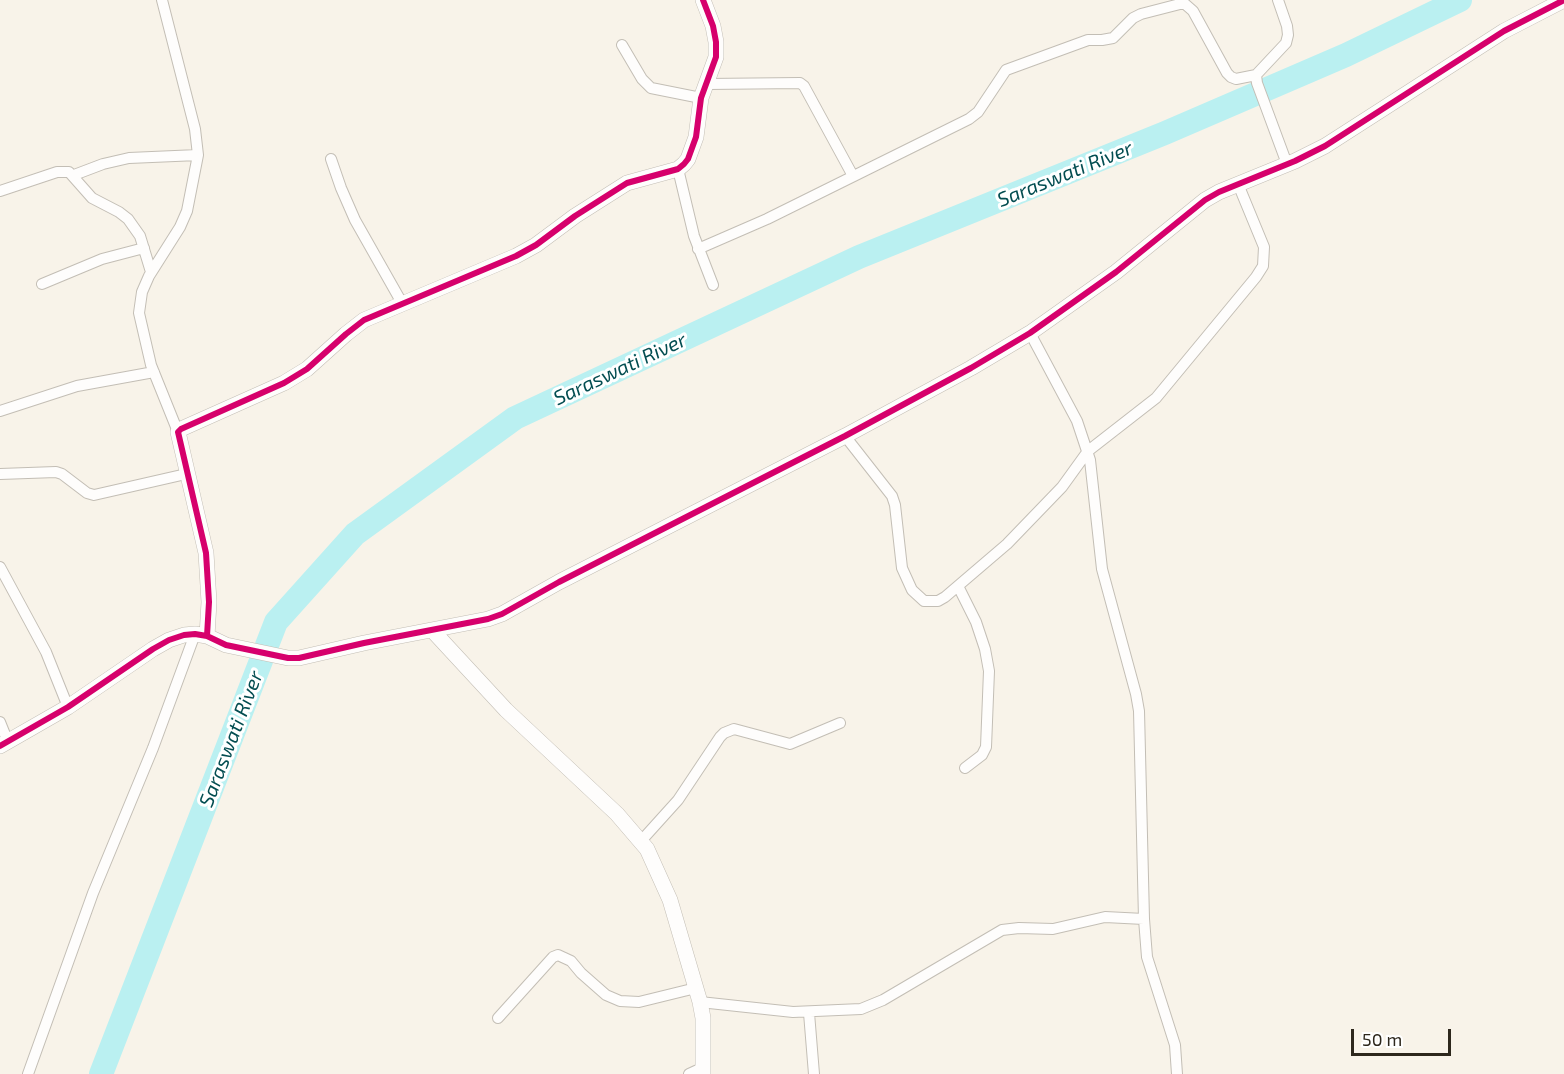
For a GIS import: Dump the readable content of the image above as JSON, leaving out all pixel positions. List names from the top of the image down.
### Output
{
  "water": ["Saraswati River"],
  "scale_bar": "50 m"
}
